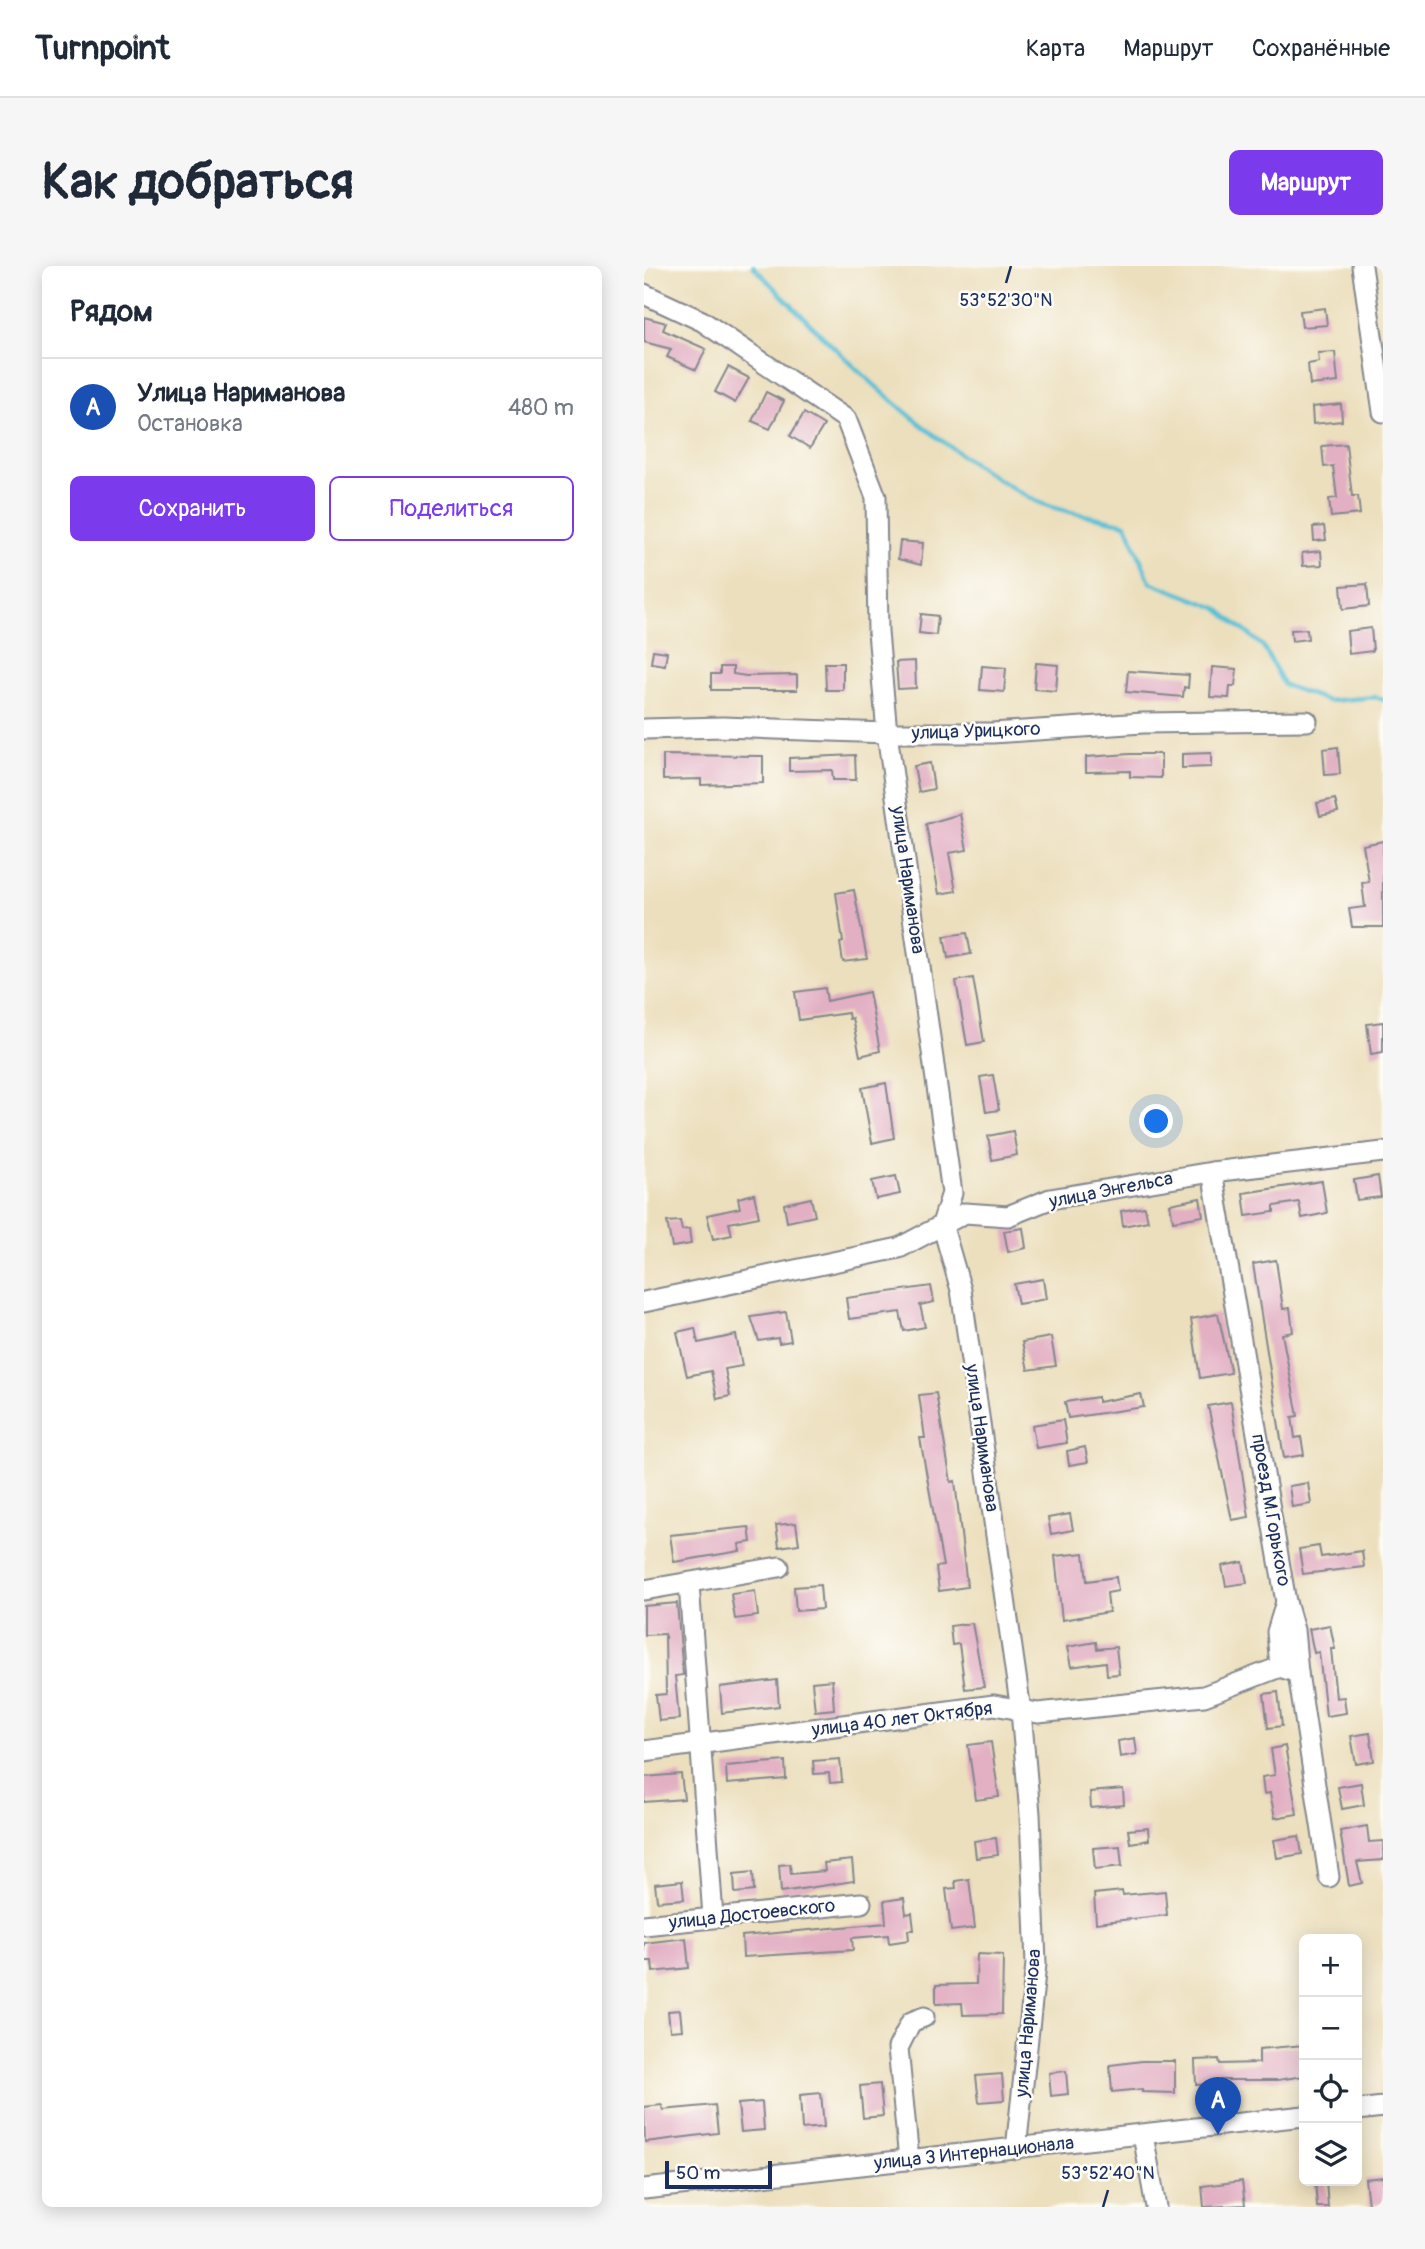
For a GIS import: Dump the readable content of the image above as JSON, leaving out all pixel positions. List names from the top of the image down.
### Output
{
  "streets": {
    "street": [
      "улица Урицкого",
      "улица Нариманова",
      "улица Энгельса",
      "проезд М.Горького",
      "улица 40 лет Октября",
      "улица Достоевского",
      "улица 3 Интернационала"
    ]
  },
  "crossings": [
    ["улица Урицкого", "улица Нариманова"],
    ["улица Нариманова", "улица Энгельса"],
    ["улица Нариманова", "улица 40 лет Октября"],
    ["улица Нариманова", "улица 3 Интернационала"],
    ["улица Энгельса", "проезд М.Горького"],
    ["проезд М.Горького", "улица 40 лет Октября"]
  ],
  "scale_bar": "50 m",
  "page": {
    "header": "Turnpoint",
    "nav": ["Карта", "Маршрут", "Сохранённые"],
    "buttons": [
      "Маршрут",
      ["Сохранить", "Поделиться"]
    ],
    "title": "Как добраться",
    "heading": "Рядом",
    "list": [
      {
        "mark": "A",
        "name": "Улица Нариманова",
        "note": "Остановка",
        "value": "480 m"
      }
    ],
    "map_buttons": ["+", "−"],
    "pins": "A",
    "scale": "50 m"
  },
  "coordinates": ["53°52'30\"N", "53°52'40\"N"]
}
